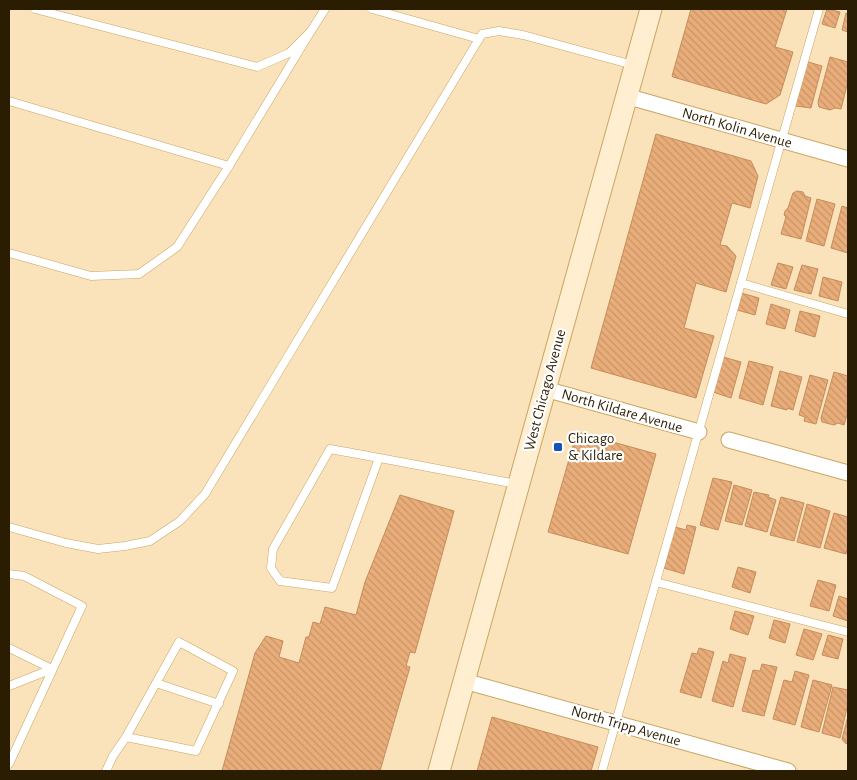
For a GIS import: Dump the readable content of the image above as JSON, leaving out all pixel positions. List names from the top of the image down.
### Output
{
  "streets": {
    "main road": ["West Chicago Avenue"],
    "street": ["North Kolin Avenue", "North Kildare Avenue", "North Tripp Avenue"]
  },
  "crossings": [
    ["North Kolin Avenue", "West Chicago Avenue"],
    ["West Chicago Avenue", "North Kildare Avenue"],
    ["West Chicago Avenue", "North Tripp Avenue"]
  ],
  "places": {
    "transit": ["Chicago & Kildare"]
  }
}
